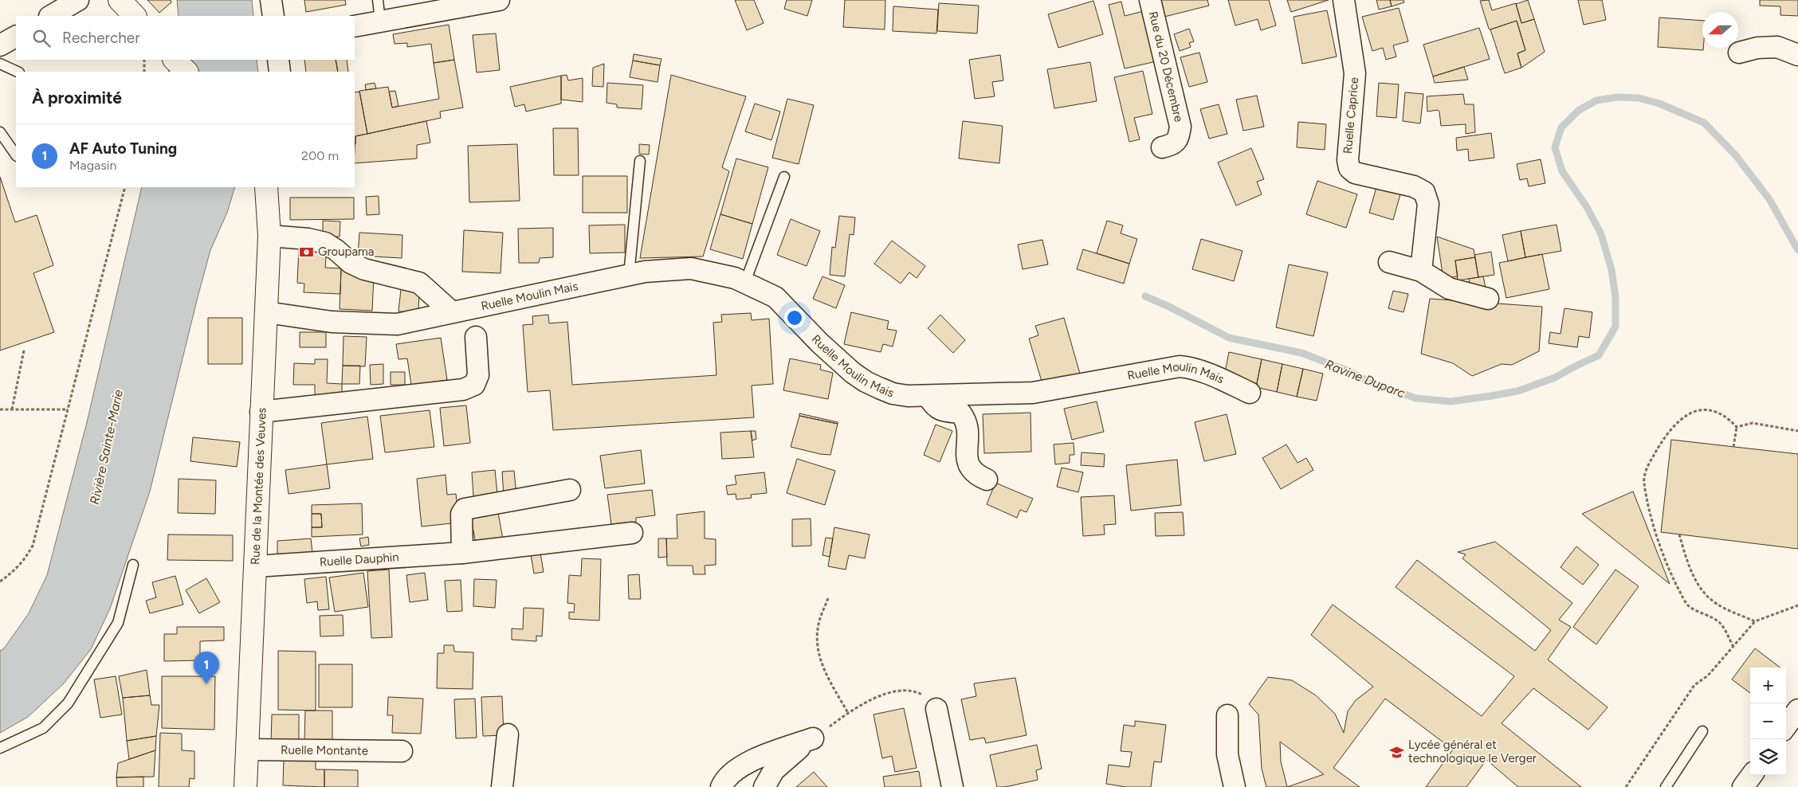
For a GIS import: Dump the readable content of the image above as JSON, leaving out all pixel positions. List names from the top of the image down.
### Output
{
  "streets": {
    "main road": ["Rue de la Montée des Veuves"],
    "street": [
      "Rue du 20 Décembre",
      "Ruelle Caprice",
      "Ruelle Moulin Mais",
      "Ruelle Dauphin",
      "Ruelle Montante"
    ]
  },
  "crossings": [
    ["Ruelle Moulin Mais", "Rue de la Montée des Veuves"],
    ["Rue de la Montée des Veuves", "Ruelle Dauphin"],
    ["Rue de la Montée des Veuves", "Ruelle Montante"]
  ],
  "water": ["Ravine Duparc", "Rivière Sainte-Marie"],
  "places": {
    "bank": ["Groupama"],
    "school or university": ["Lycée général et technologique le Verger"]
  },
  "north": "left",
  "page": {
    "search": "Rechercher",
    "heading": "À proximité",
    "list": [
      {
        "mark": "1",
        "name": "AF Auto Tuning",
        "note": "Magasin",
        "value": "200 m"
      }
    ],
    "pins": "1",
    "map_buttons": ["+", "−"]
  }
}
